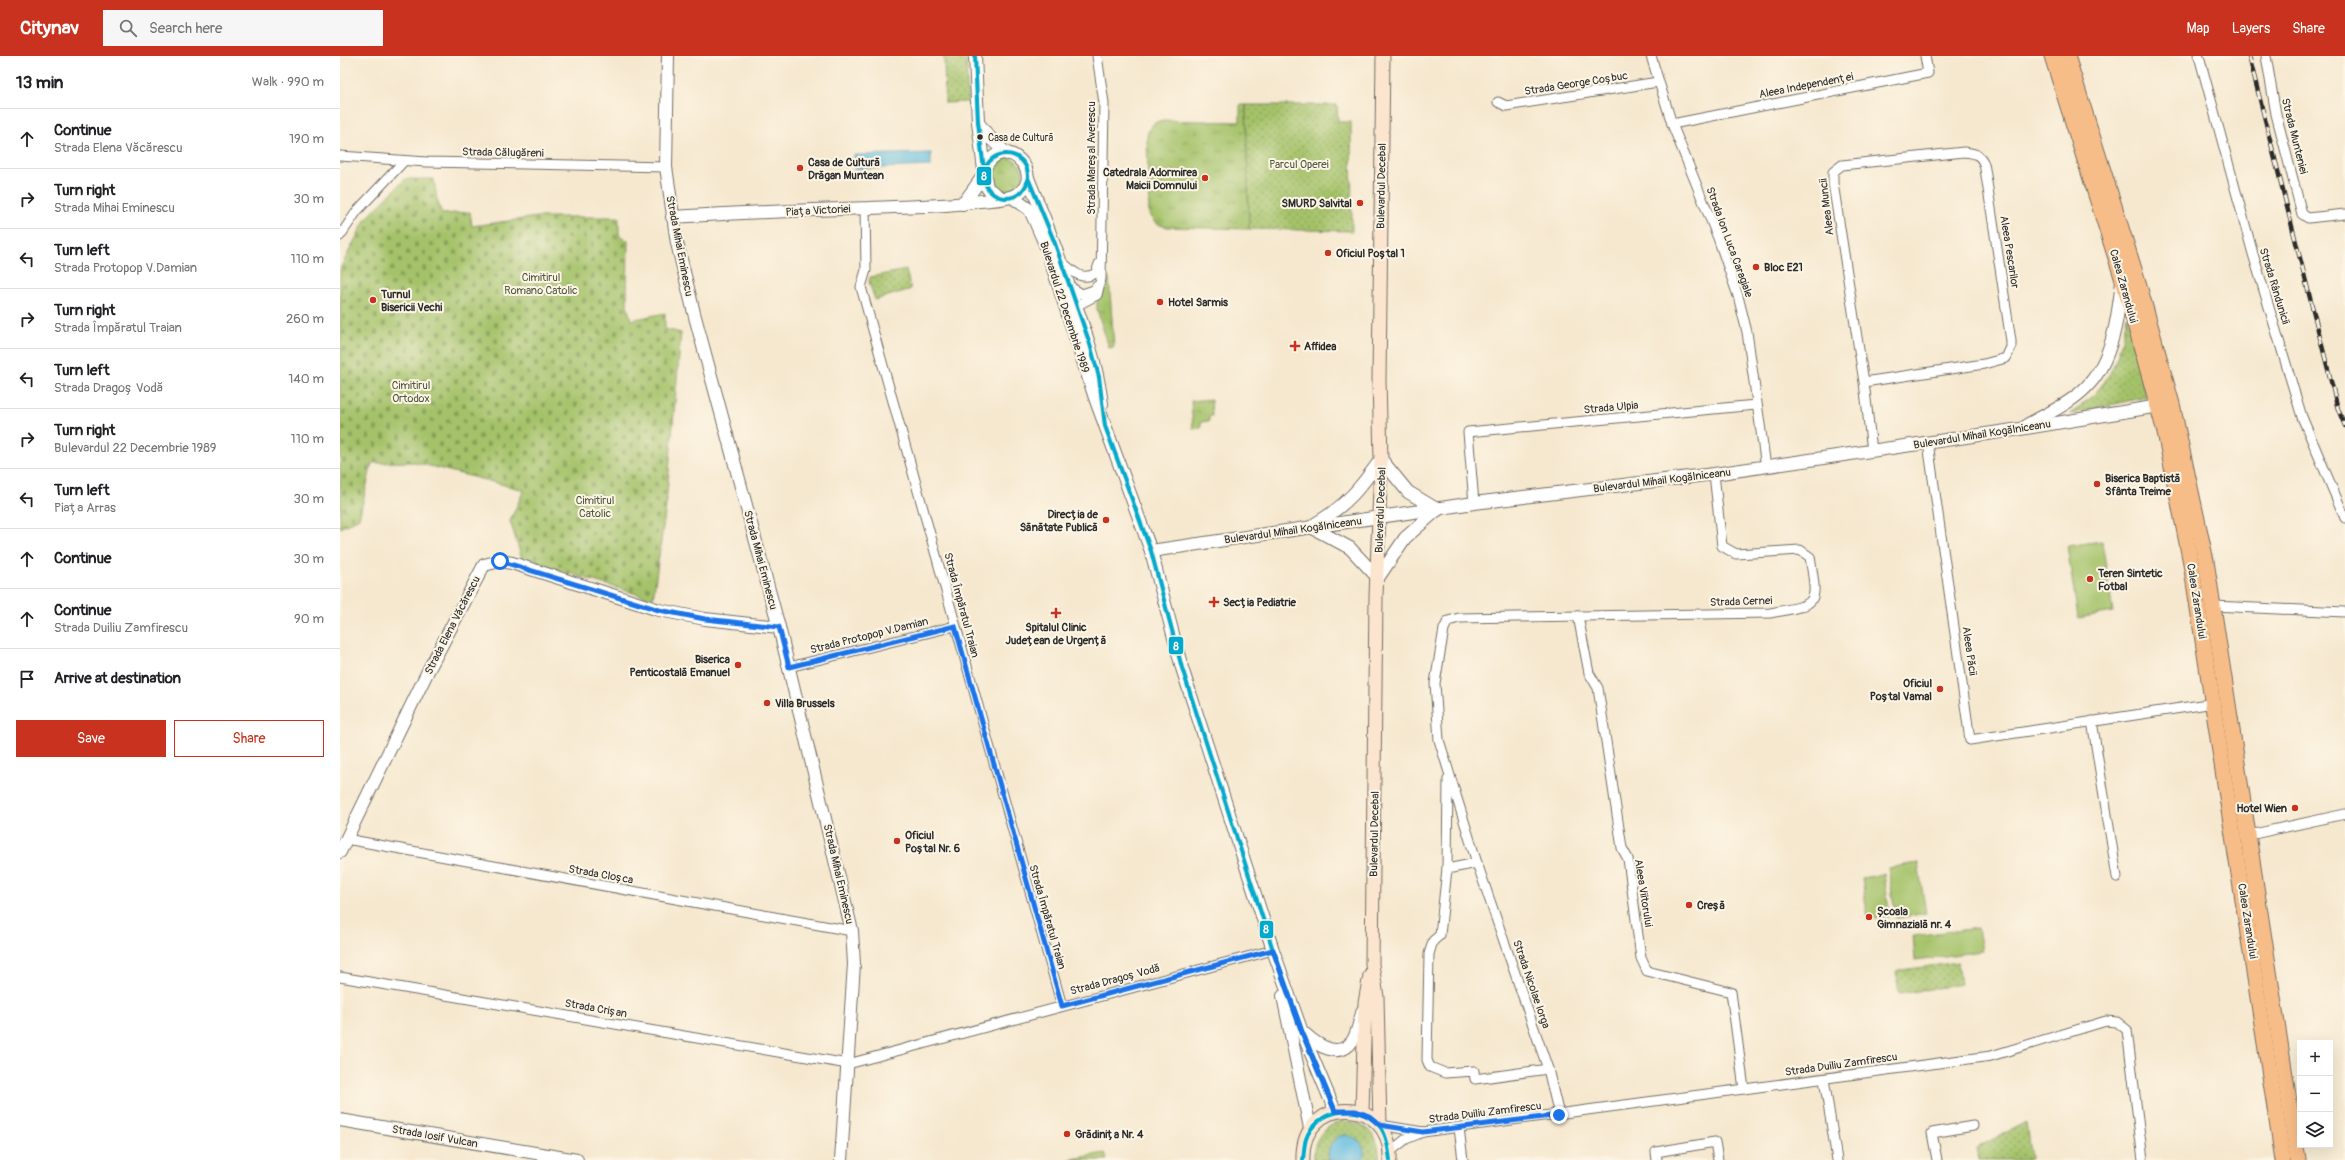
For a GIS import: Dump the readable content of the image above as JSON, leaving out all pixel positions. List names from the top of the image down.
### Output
{
  "streets": {
    "main road": ["Bulevardul Decebal", "Calea Zarandului"],
    "street": [
      "Strada George Coșbuc",
      "Aleea Independenței",
      "Strada Munteniei",
      "Strada Călugăreni",
      "Strada Mareșal Averescu",
      "Aleea Muncii",
      "Piața Victoriei",
      "Strada Ion Luca Caragiale",
      "Strada Mihai Eminescu",
      "Aleea Pescarilor",
      "Strada Rândunicii",
      "Bulevardul 22 Decembrie 1989",
      "Strada Ulpia",
      "Bulevardul Mihail Kogălniceanu",
      "Strada Cernei",
      "Strada Împăratul Traian",
      "Strada Elena Văcărescu",
      "Strada Protopop V.Damian",
      "Aleea Păcii",
      "Strada Cloșca",
      "Aleea Viitorului",
      "Strada Dragoș Vodă",
      "Strada Nicolae Iorga",
      "Strada Crișan",
      "Strada Duiliu Zamfirescu",
      "Strada Iosif Vulcan"
    ]
  },
  "crossings": [
    ["Strada George Coșbuc", "Strada Ion Luca Caragiale"],
    ["Aleea Independenței", "Strada Ion Luca Caragiale"],
    ["Strada Călugăreni", "Strada Mihai Eminescu"],
    ["Strada Mareșal Averescu", "Bulevardul 22 Decembrie 1989"],
    ["Bulevardul Decebal", "Bulevardul Mihail Kogălniceanu"],
    ["Aleea Muncii", "Aleea Pescarilor"],
    ["Aleea Muncii", "Bulevardul Mihail Kogălniceanu"],
    ["Piața Victoriei", "Strada Mihai Eminescu"],
    ["Piața Victoriei", "Bulevardul 22 Decembrie 1989"],
    ["Piața Victoriei", "Strada Împăratul Traian"],
    ["Strada Ion Luca Caragiale", "Strada Ulpia"],
    ["Strada Ion Luca Caragiale", "Bulevardul Mihail Kogălniceanu"],
    ["Strada Mihai Eminescu", "Strada Elena Văcărescu"],
    ["Strada Mihai Eminescu", "Strada Protopop V.Damian"],
    ["Strada Mihai Eminescu", "Strada Cloșca"],
    ["Strada Mihai Eminescu", "Strada Dragoș Vodă"],
    ["Strada Mihai Eminescu", "Strada Crișan"],
    ["Calea Zarandului", "Bulevardul Mihail Kogălniceanu"],
    ["Calea Zarandului", "Aleea Păcii"],
    ["Bulevardul 22 Decembrie 1989", "Bulevardul Mihail Kogălniceanu"],
    ["Bulevardul 22 Decembrie 1989", "Strada Dragoș Vodă"],
    ["Strada Ulpia", "Bulevardul Mihail Kogălniceanu"],
    ["Bulevardul Mihail Kogălniceanu", "Strada Cernei"],
    ["Bulevardul Mihail Kogălniceanu", "Aleea Păcii"],
    ["Strada Cernei", "Aleea Viitorului"],
    ["Strada Cernei", "Strada Nicolae Iorga"],
    ["Strada Împăratul Traian", "Strada Protopop V.Damian"],
    ["Strada Împăratul Traian", "Strada Dragoș Vodă"],
    ["Strada Elena Văcărescu", "Strada Cloșca"],
    ["Aleea Viitorului", "Strada Duiliu Zamfirescu"],
    ["Strada Dragoș Vodă", "Strada Crișan"],
    ["Strada Nicolae Iorga", "Strada Duiliu Zamfirescu"]
  ],
  "parks": [
    "Parcul Operei",
    "Cimitirul Romano Catolic",
    "Cimitirul Ortodox",
    "Cimitirul Catolic"
  ],
  "places": {
    "other": [
      "Casa de Cultură",
      "Casa de Cultură Drăgan Muntean",
      "Catedrala Adormirea Maicii Domnului",
      "SMURD Salvital",
      "Oficiul Poștal 1",
      "Bloc E21",
      "Turnul Bisericii Vechi",
      "Hotel Sarmis",
      "Biserica Baptistă Sfânta Treime",
      "Direcția de Sănătate Publică",
      "Teren Sintetic Fotbal",
      "Biserica Penticostală Emanuel",
      "Oficiul Poștal Vamal",
      "Villa Brussels",
      "Hotel Wien",
      "Oficiul Poștal Nr. 6",
      "Creșă",
      "Școala Gimnazială nr. 4",
      "Grădinița Nr. 4"
    ],
    "health": ["Affidea", "Secția Pediatrie", "Spitalul Clinic Județean de Urgență"]
  },
  "lines": ["transit line 8"],
  "page": {
    "header": "Citynav",
    "search": "Search here",
    "nav": ["Map", "Layers", "Share"],
    "heading": ["13 min", "Walk · 990 m"],
    "list": [
      ["Continue", "Strada Elena Văcărescu", "190 m"],
      ["Turn right", "Strada Mihai Eminescu", "30 m"],
      ["Turn left", "Strada Protopop V.Damian", "110 m"],
      ["Turn right", "Strada Împăratul Traian", "260 m"],
      ["Turn left", "Strada Dragoș Vodă", "140 m"],
      ["Turn right", "Bulevardul 22 Decembrie 1989", "110 m"],
      ["Turn left", "Piața Arras", "30 m"],
      ["Continue", "30 m"],
      ["Continue", "Strada Duiliu Zamfirescu", "90 m"],
      "Arrive at destination"
    ],
    "buttons": ["Save", "Share"],
    "map_buttons": ["+", "−"]
  }
}
